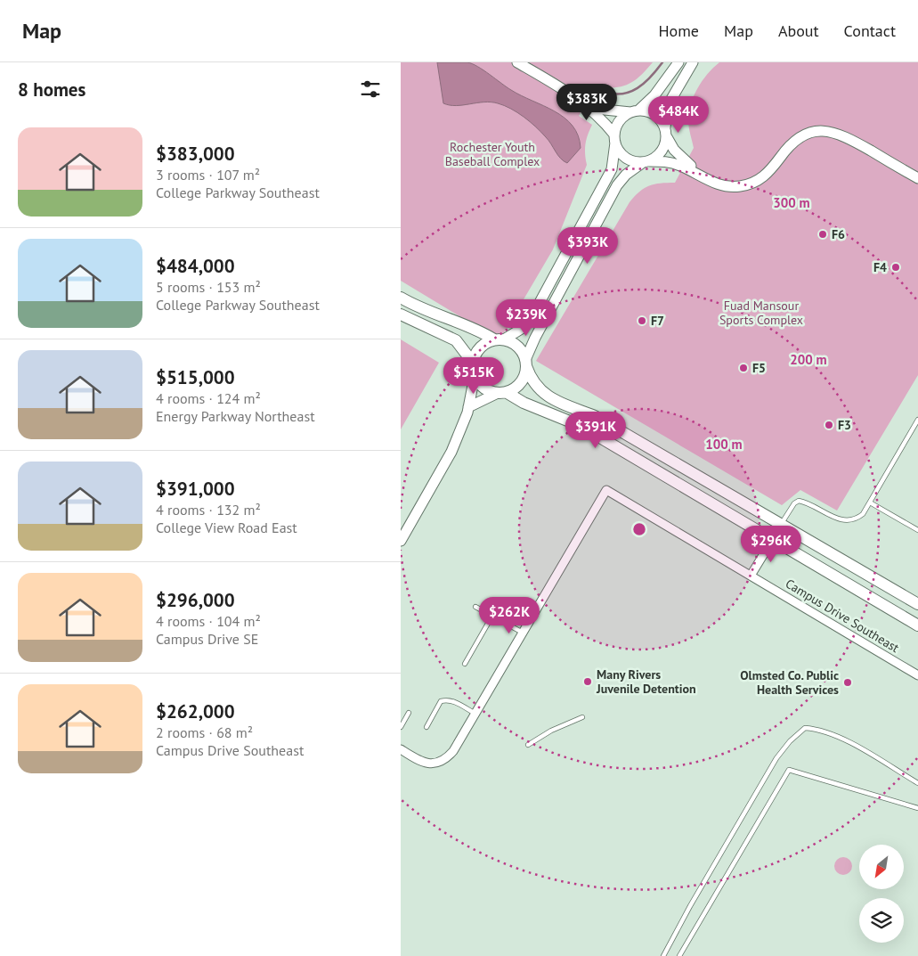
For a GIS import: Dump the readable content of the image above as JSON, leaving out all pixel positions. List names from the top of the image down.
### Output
{
  "streets": {
    "street": ["Campus Drive Southeast"]
  },
  "parks": ["Rochester Youth Baseball Complex", "Fuad Mansour Sports Complex"],
  "places": [
    "F6",
    "F4",
    "F7",
    "F5",
    "F3",
    "Many Rivers Juvenile Detention",
    "Olmsted Co. Public Health Services"
  ],
  "north": "bottom left",
  "page": {
    "header": "Map",
    "nav": [
      "Home",
      "Map",
      "About",
      "Contact"
    ],
    "heading": "8 homes",
    "price": [
      "$383K",
      "$484K",
      "$393K",
      "$239K",
      "$515K",
      "$391K",
      "$296K",
      "$262K"
    ],
    "list": [
      {
        "name": "$383,000",
        "note": "3 rooms · 107 m² · College Parkway Southeast"
      },
      {
        "name": "$484,000",
        "note": "5 rooms · 153 m² · College Parkway Southeast"
      },
      {
        "name": "$515,000",
        "note": "4 rooms · 124 m² · Energy Parkway Northeast"
      },
      {
        "name": "$391,000",
        "note": "4 rooms · 132 m² · College View Road East"
      },
      {
        "name": "$296,000",
        "note": "4 rooms · 104 m² · Campus Drive SE"
      },
      {
        "name": "$262,000",
        "note": "2 rooms · 68 m² · Campus Drive Southeast"
      }
    ]
  },
  "rings": ["300 m", "200 m", "100 m"]
}
